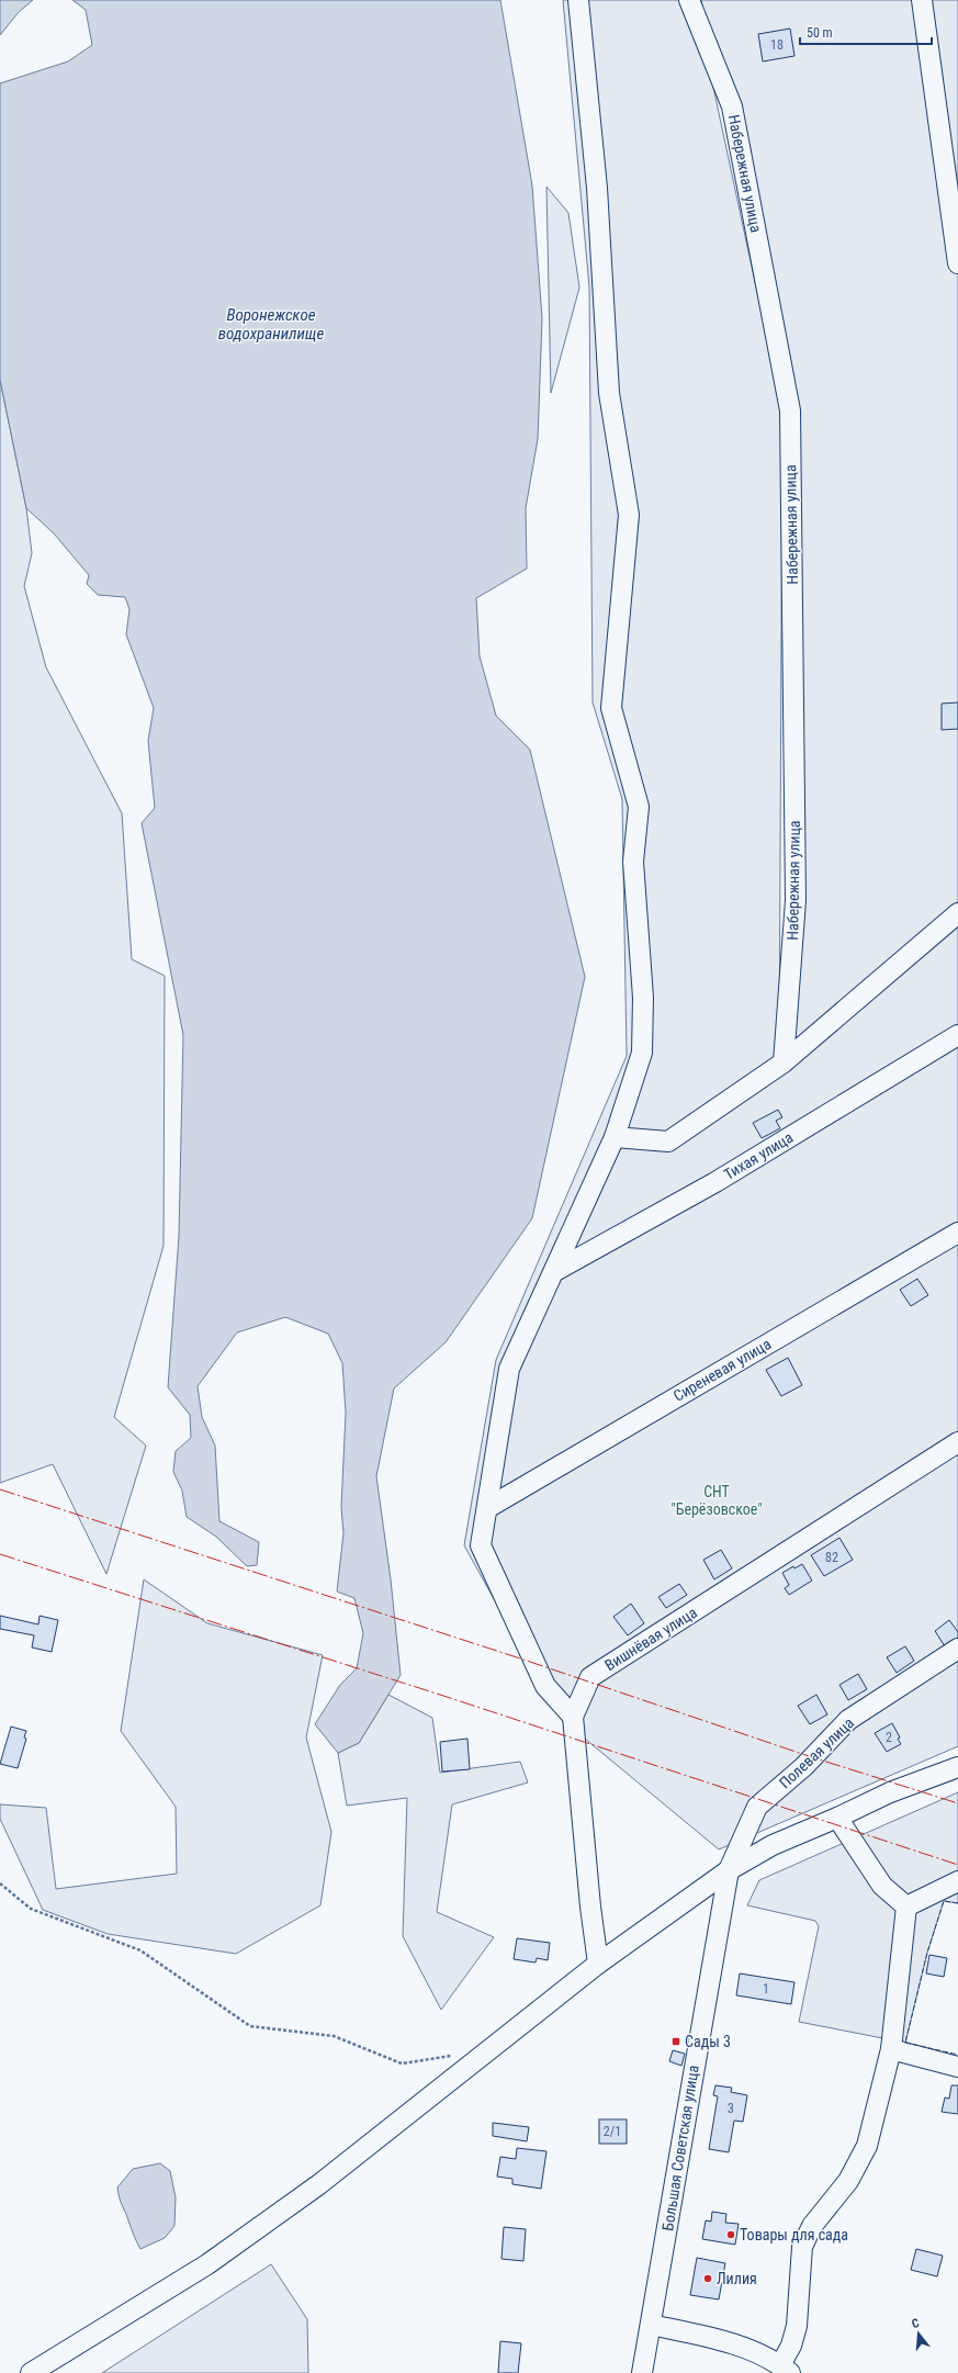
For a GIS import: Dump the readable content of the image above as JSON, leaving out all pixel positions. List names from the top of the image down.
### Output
{
  "streets": {
    "street": [
      "Набережная улица",
      "Тихая улица",
      "Сиреневая улица",
      "Вишнёвая улица",
      "Полевая улица",
      "Большая Советская улица"
    ]
  },
  "crossings": [
    ["Полевая улица", "Большая Советская улица"]
  ],
  "water": ["Воронежское водохранилище"],
  "parks": ["СНТ \"Берёзовское\""],
  "places": {
    "transit": ["Сады 3"],
    "other": ["Товары для сада", "Лилия"]
  },
  "house_numbers": [
    "18",
    "82",
    "2",
    "1",
    "3",
    "2/1"
  ],
  "scale_bar": "50 m",
  "north": "top"
}
